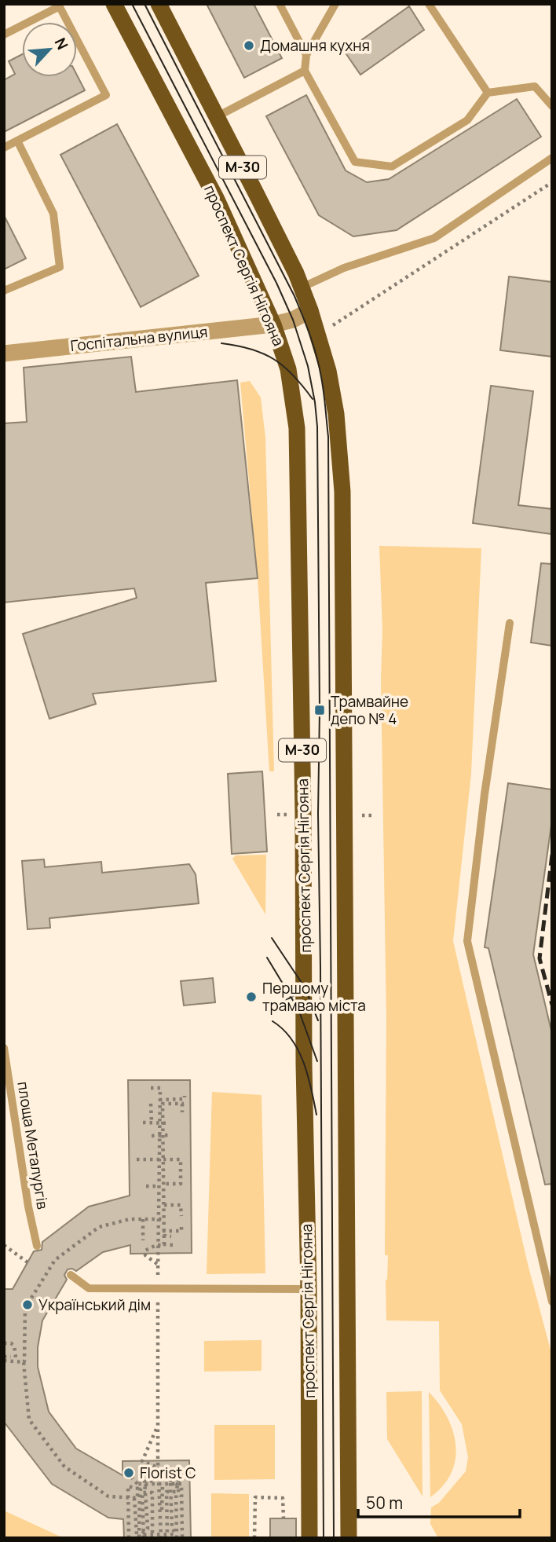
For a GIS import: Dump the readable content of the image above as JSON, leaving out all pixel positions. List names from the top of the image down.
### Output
{
  "streets": {
    "highway": ["М-30", "проспект Сергія Нігояна"],
    "street": ["Госпітальна вулиця"],
    "lane": ["площа Металургів"]
  },
  "crossings": [
    ["М-30", "Госпітальна вулиця"],
    ["проспект Сергія Нігояна", "Госпітальна вулиця"]
  ],
  "places": {
    "other": [
      "Домашня кухня",
      "Першому трамваю міста",
      "Український дім",
      "Florist C"
    ],
    "transit": ["Трамвайне депо № 4"]
  },
  "scale_bar": "50 m",
  "north": "top right"
}
